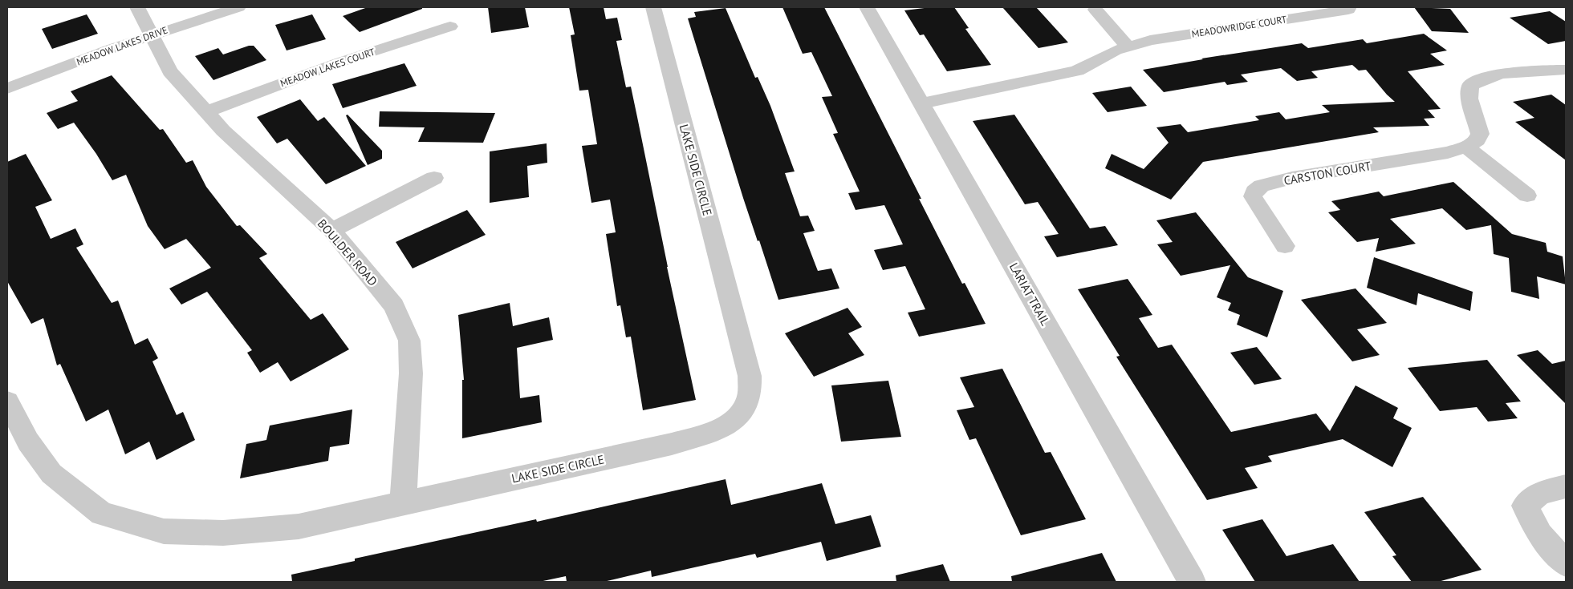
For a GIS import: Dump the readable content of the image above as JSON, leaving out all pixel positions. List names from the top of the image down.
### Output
{
  "streets": {
    "street": [
      "MEADOWRIDGE COURT",
      "MEADOW LAKES DRIVE",
      "MEADOW LAKES COURT",
      "LAKE SIDE CIRCLE",
      "CARSTON COURT",
      "BOULDER ROAD",
      "LARIAT TRAIL"
    ]
  },
  "crossings": [
    ["MEADOWRIDGE COURT", "LARIAT TRAIL"],
    ["MEADOW LAKES DRIVE", "BOULDER ROAD"],
    ["MEADOW LAKES COURT", "BOULDER ROAD"],
    ["LAKE SIDE CIRCLE", "BOULDER ROAD"]
  ]
}
